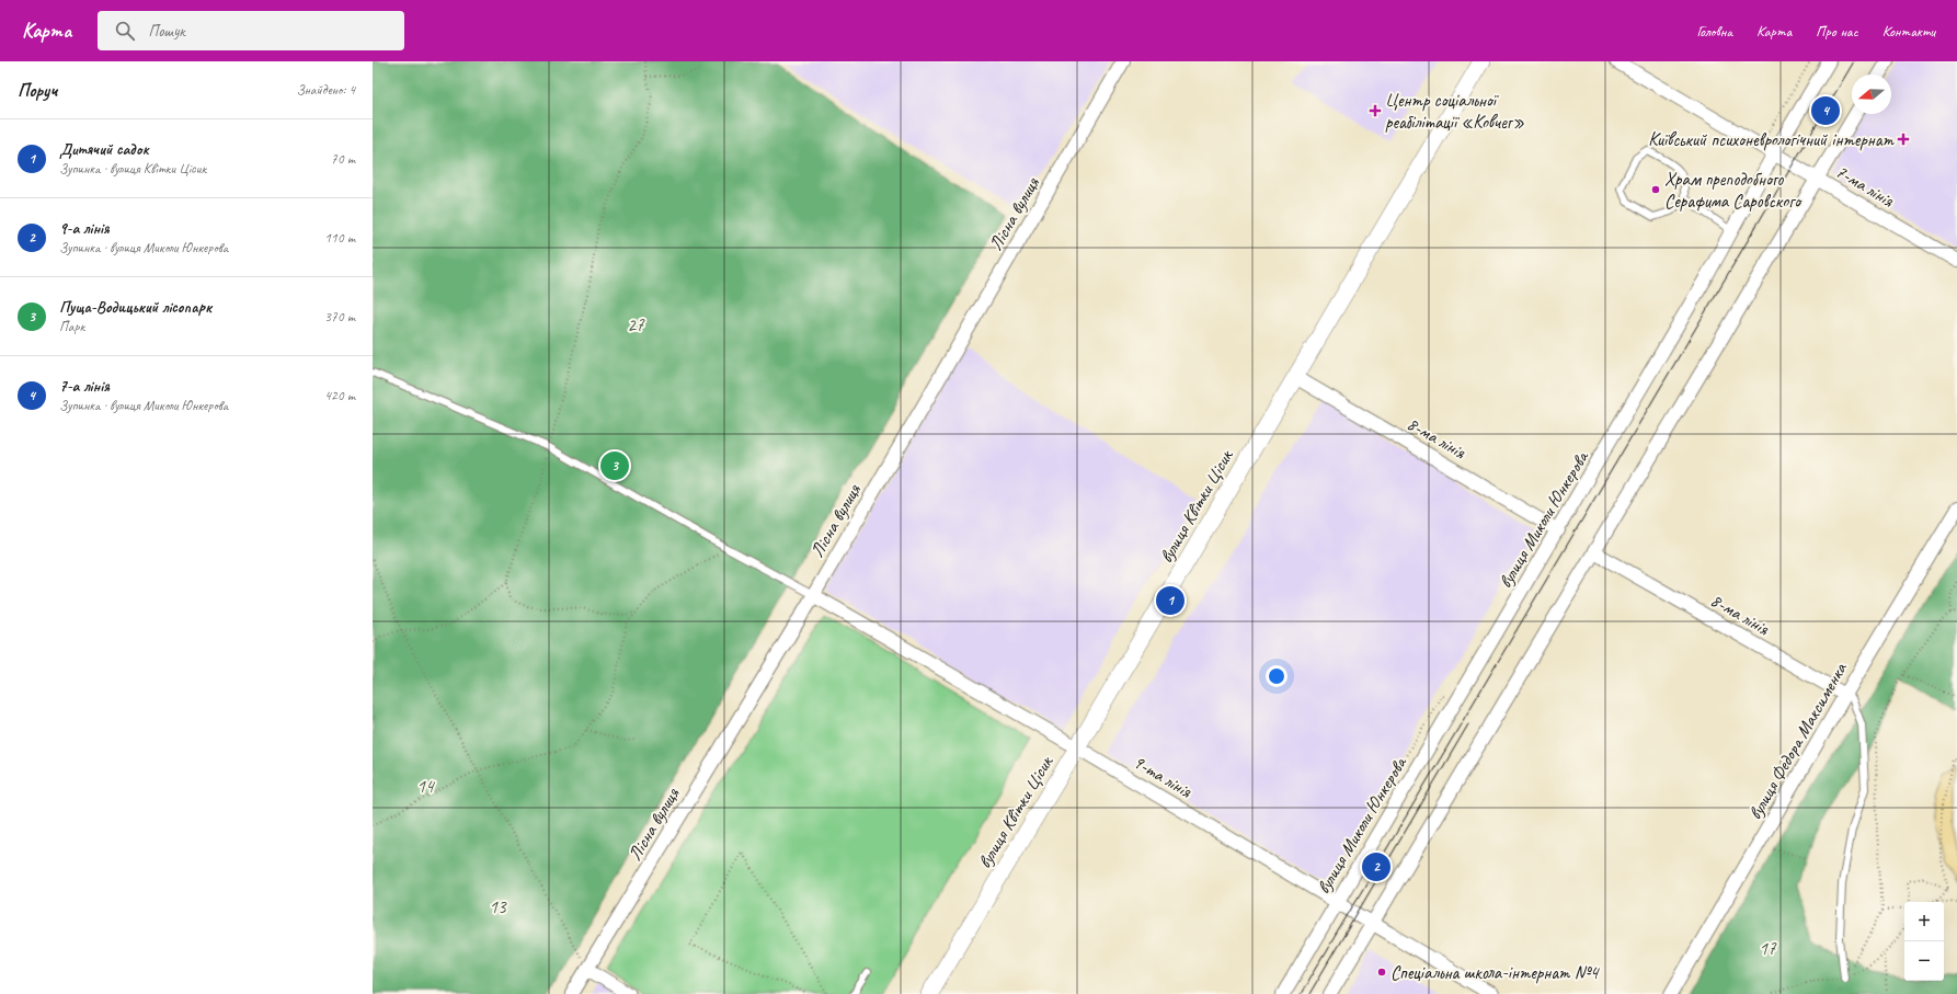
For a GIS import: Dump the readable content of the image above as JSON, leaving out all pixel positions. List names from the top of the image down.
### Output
{
  "streets": {
    "street": [
      "7-ма лінія",
      "Лісна вулиця",
      "8-ма лінія",
      "вулиця Квітки Цісик",
      "вулиця Миколи Юнкерова",
      "вулиця Федора Максименка",
      "9-та лінія"
    ]
  },
  "crossings": [
    ["7-ма лінія", "вулиця Миколи Юнкерова"],
    ["Лісна вулиця", "9-та лінія"],
    ["8-ма лінія", "вулиця Квітки Цісик"],
    ["8-ма лінія", "вулиця Миколи Юнкерова"],
    ["8-ма лінія", "вулиця Федора Максименка"],
    ["вулиця Квітки Цісик", "9-та лінія"],
    ["вулиця Миколи Юнкерова", "9-та лінія"]
  ],
  "parks": [
    "27",
    "14",
    "13",
    "17"
  ],
  "places": {
    "health": ["Центр соціальної реабілітації «Ковчег»", "Київський психоневрологічний інтернат"],
    "other": ["Храм преподобного Серафима Саровского", "Спеціальна школа-інтернат №4"]
  },
  "north": "left",
  "page": {
    "header": "Карта",
    "search": "Пошук",
    "nav": [
      "Головна",
      "Карта",
      "Про нас",
      "Контакти"
    ],
    "heading": ["Поруч", "Знайдено: 4"],
    "pins": [
      "4",
      "3",
      "1",
      "2"
    ],
    "list": [
      {
        "mark": "1",
        "name": "Дитячий садок",
        "note": "Зупинка · вулиця Квітки Цісик",
        "value": "70 m"
      },
      {
        "mark": "2",
        "name": "9-а лінія",
        "note": "Зупинка · вулиця Миколи Юнкерова",
        "value": "110 m"
      },
      {
        "mark": "3",
        "name": "Пуща-Водицький лісопарк",
        "note": "Парк",
        "value": "370 m"
      },
      {
        "mark": "4",
        "name": "7-а лінія",
        "note": "Зупинка · вулиця Миколи Юнкерова",
        "value": "420 m"
      }
    ],
    "map_buttons": ["+", "−"]
  }
}
